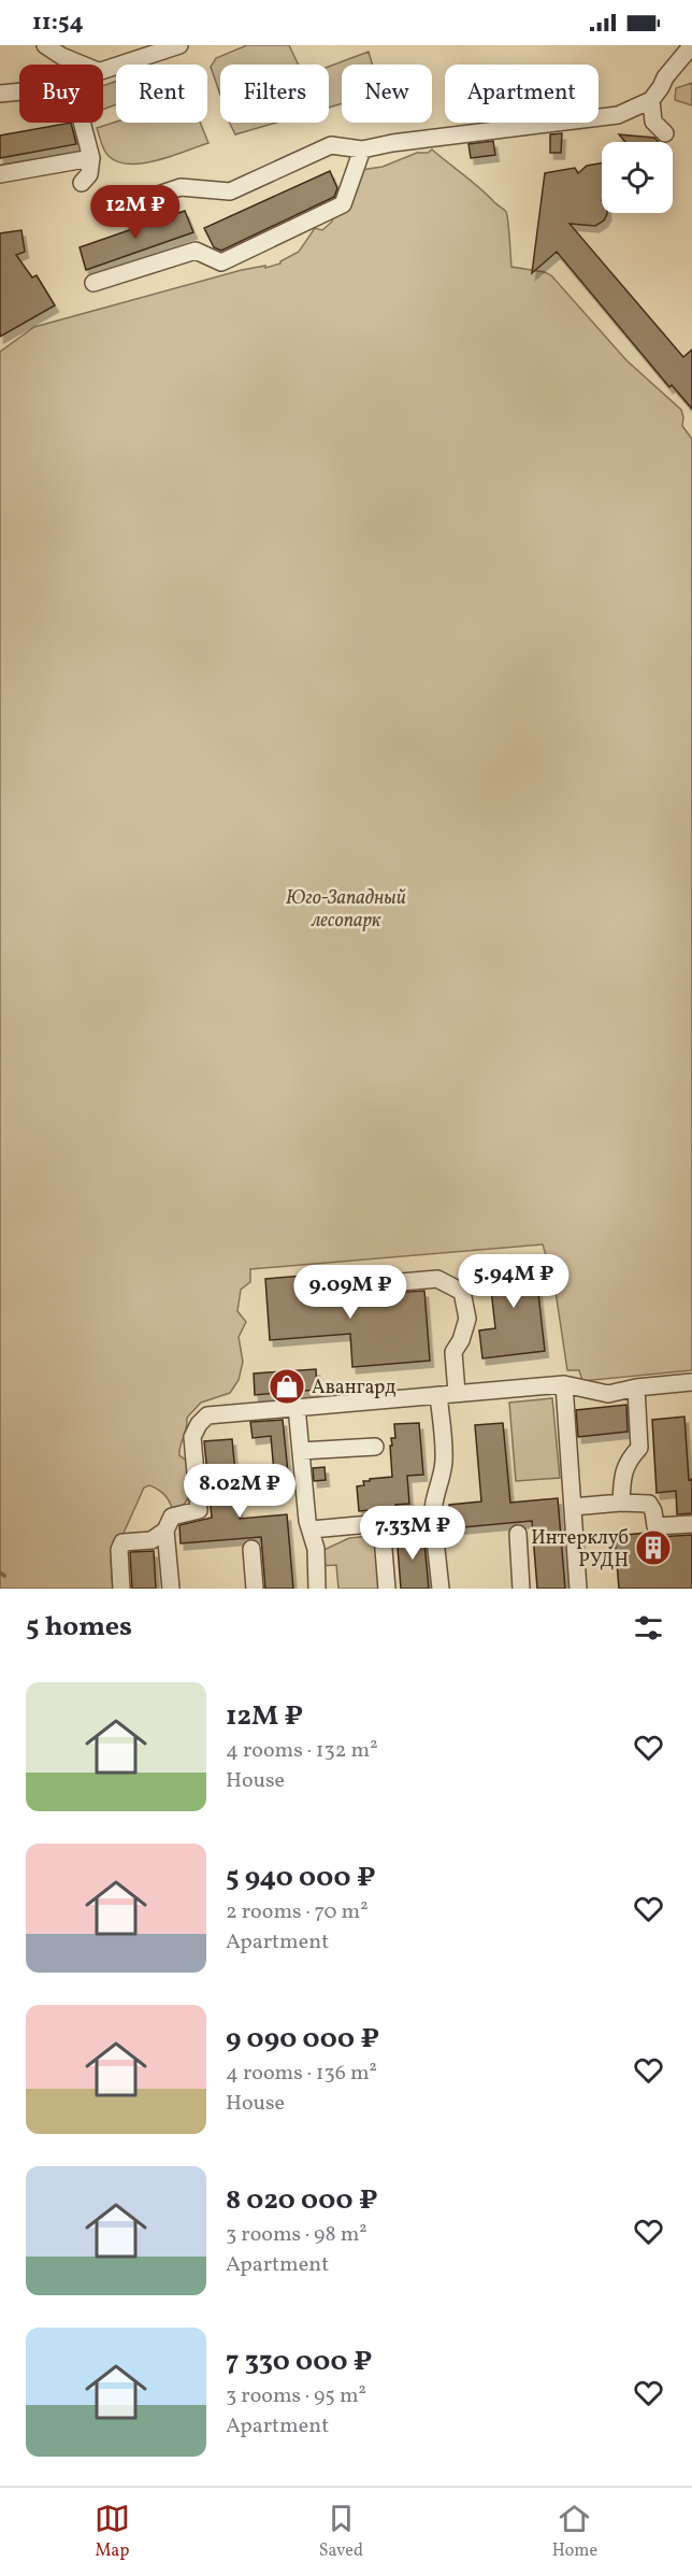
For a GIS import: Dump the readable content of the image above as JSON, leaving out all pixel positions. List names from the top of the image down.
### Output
{
  "parks": ["Юго-Западный лесопарк"],
  "places": {
    "shop": ["Авангард"],
    "building": ["Интерклуб РУДН"]
  },
  "page": {
    "status": "11:54",
    "chip": [
      "Buy",
      "Rent",
      "Filters",
      "New",
      "Apartment"
    ],
    "price": [
      "12M ₽",
      "5.94M ₽",
      "9.09M ₽",
      "8.02M ₽",
      "7.33M ₽"
    ],
    "heading": "5 homes",
    "list": [
      {
        "name": "12M ₽",
        "note": "4 rooms · 132 m² · House"
      },
      {
        "name": "5 940 000 ₽",
        "note": "2 rooms · 70 m² · Apartment"
      },
      {
        "name": "9 090 000 ₽",
        "note": "4 rooms · 136 m² · House"
      },
      {
        "name": "8 020 000 ₽",
        "note": "3 rooms · 98 m² · Apartment"
      },
      {
        "name": "7 330 000 ₽",
        "note": "3 rooms · 95 m² · Apartment"
      }
    ],
    "tabs": ["Map", "Saved", "Home"]
  }
}
